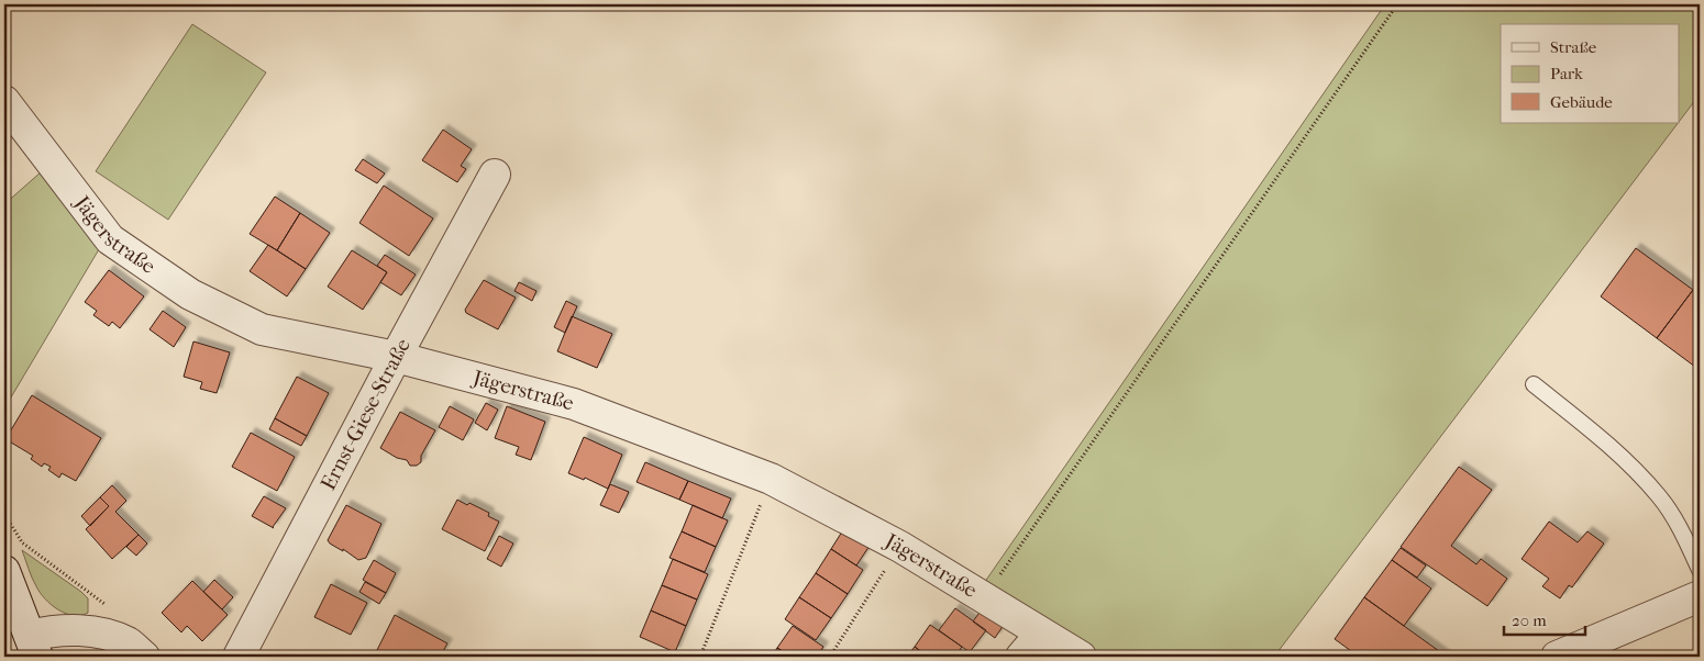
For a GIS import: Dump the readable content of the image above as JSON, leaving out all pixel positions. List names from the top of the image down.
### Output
{
  "streets": {
    "street": ["Jägerstraße", "Ernst-Giese-Straße"]
  },
  "crossings": [
    ["Jägerstraße", "Ernst-Giese-Straße"]
  ],
  "legend": ["Straße", "Park", "Gebäude"],
  "scale_bar": "20 m"
}
